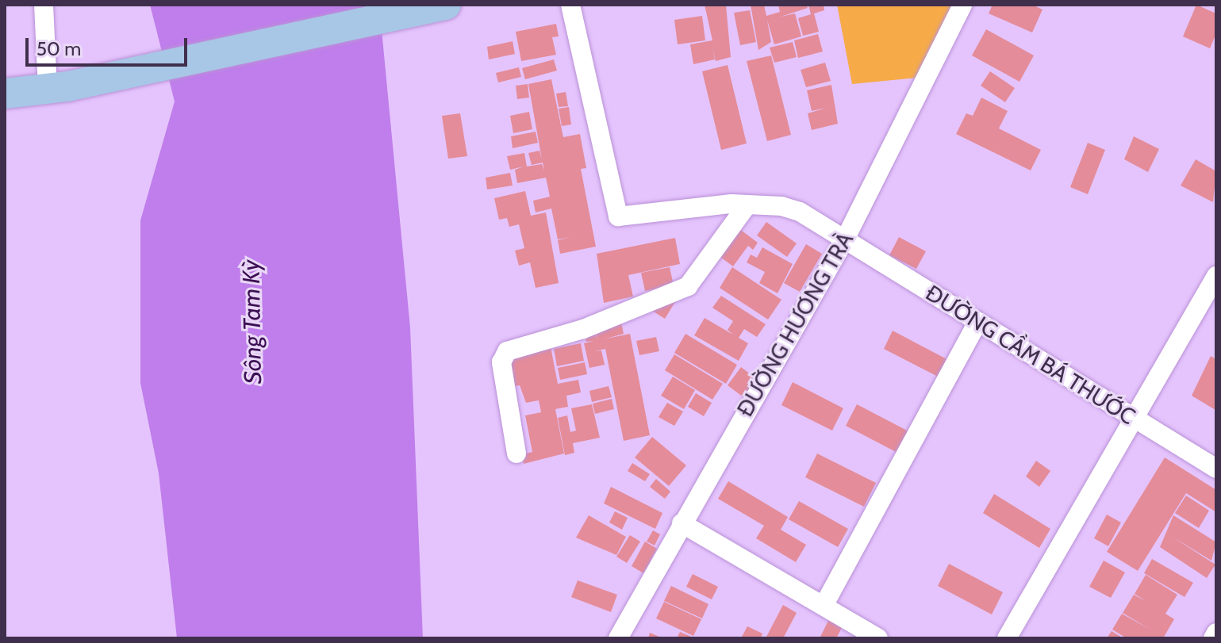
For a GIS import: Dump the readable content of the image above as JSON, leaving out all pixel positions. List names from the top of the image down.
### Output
{
  "streets": {
    "street": ["ĐƯỜNG HƯƠNG TRÀ", "ĐƯỜNG CẦM BÁ THƯỚC"]
  },
  "crossings": [
    ["ĐƯỜNG HƯƠNG TRÀ", "ĐƯỜNG CẦM BÁ THƯỚC"]
  ],
  "water": ["Sông Tam Kỳ"],
  "scale_bar": "50 m"
}
